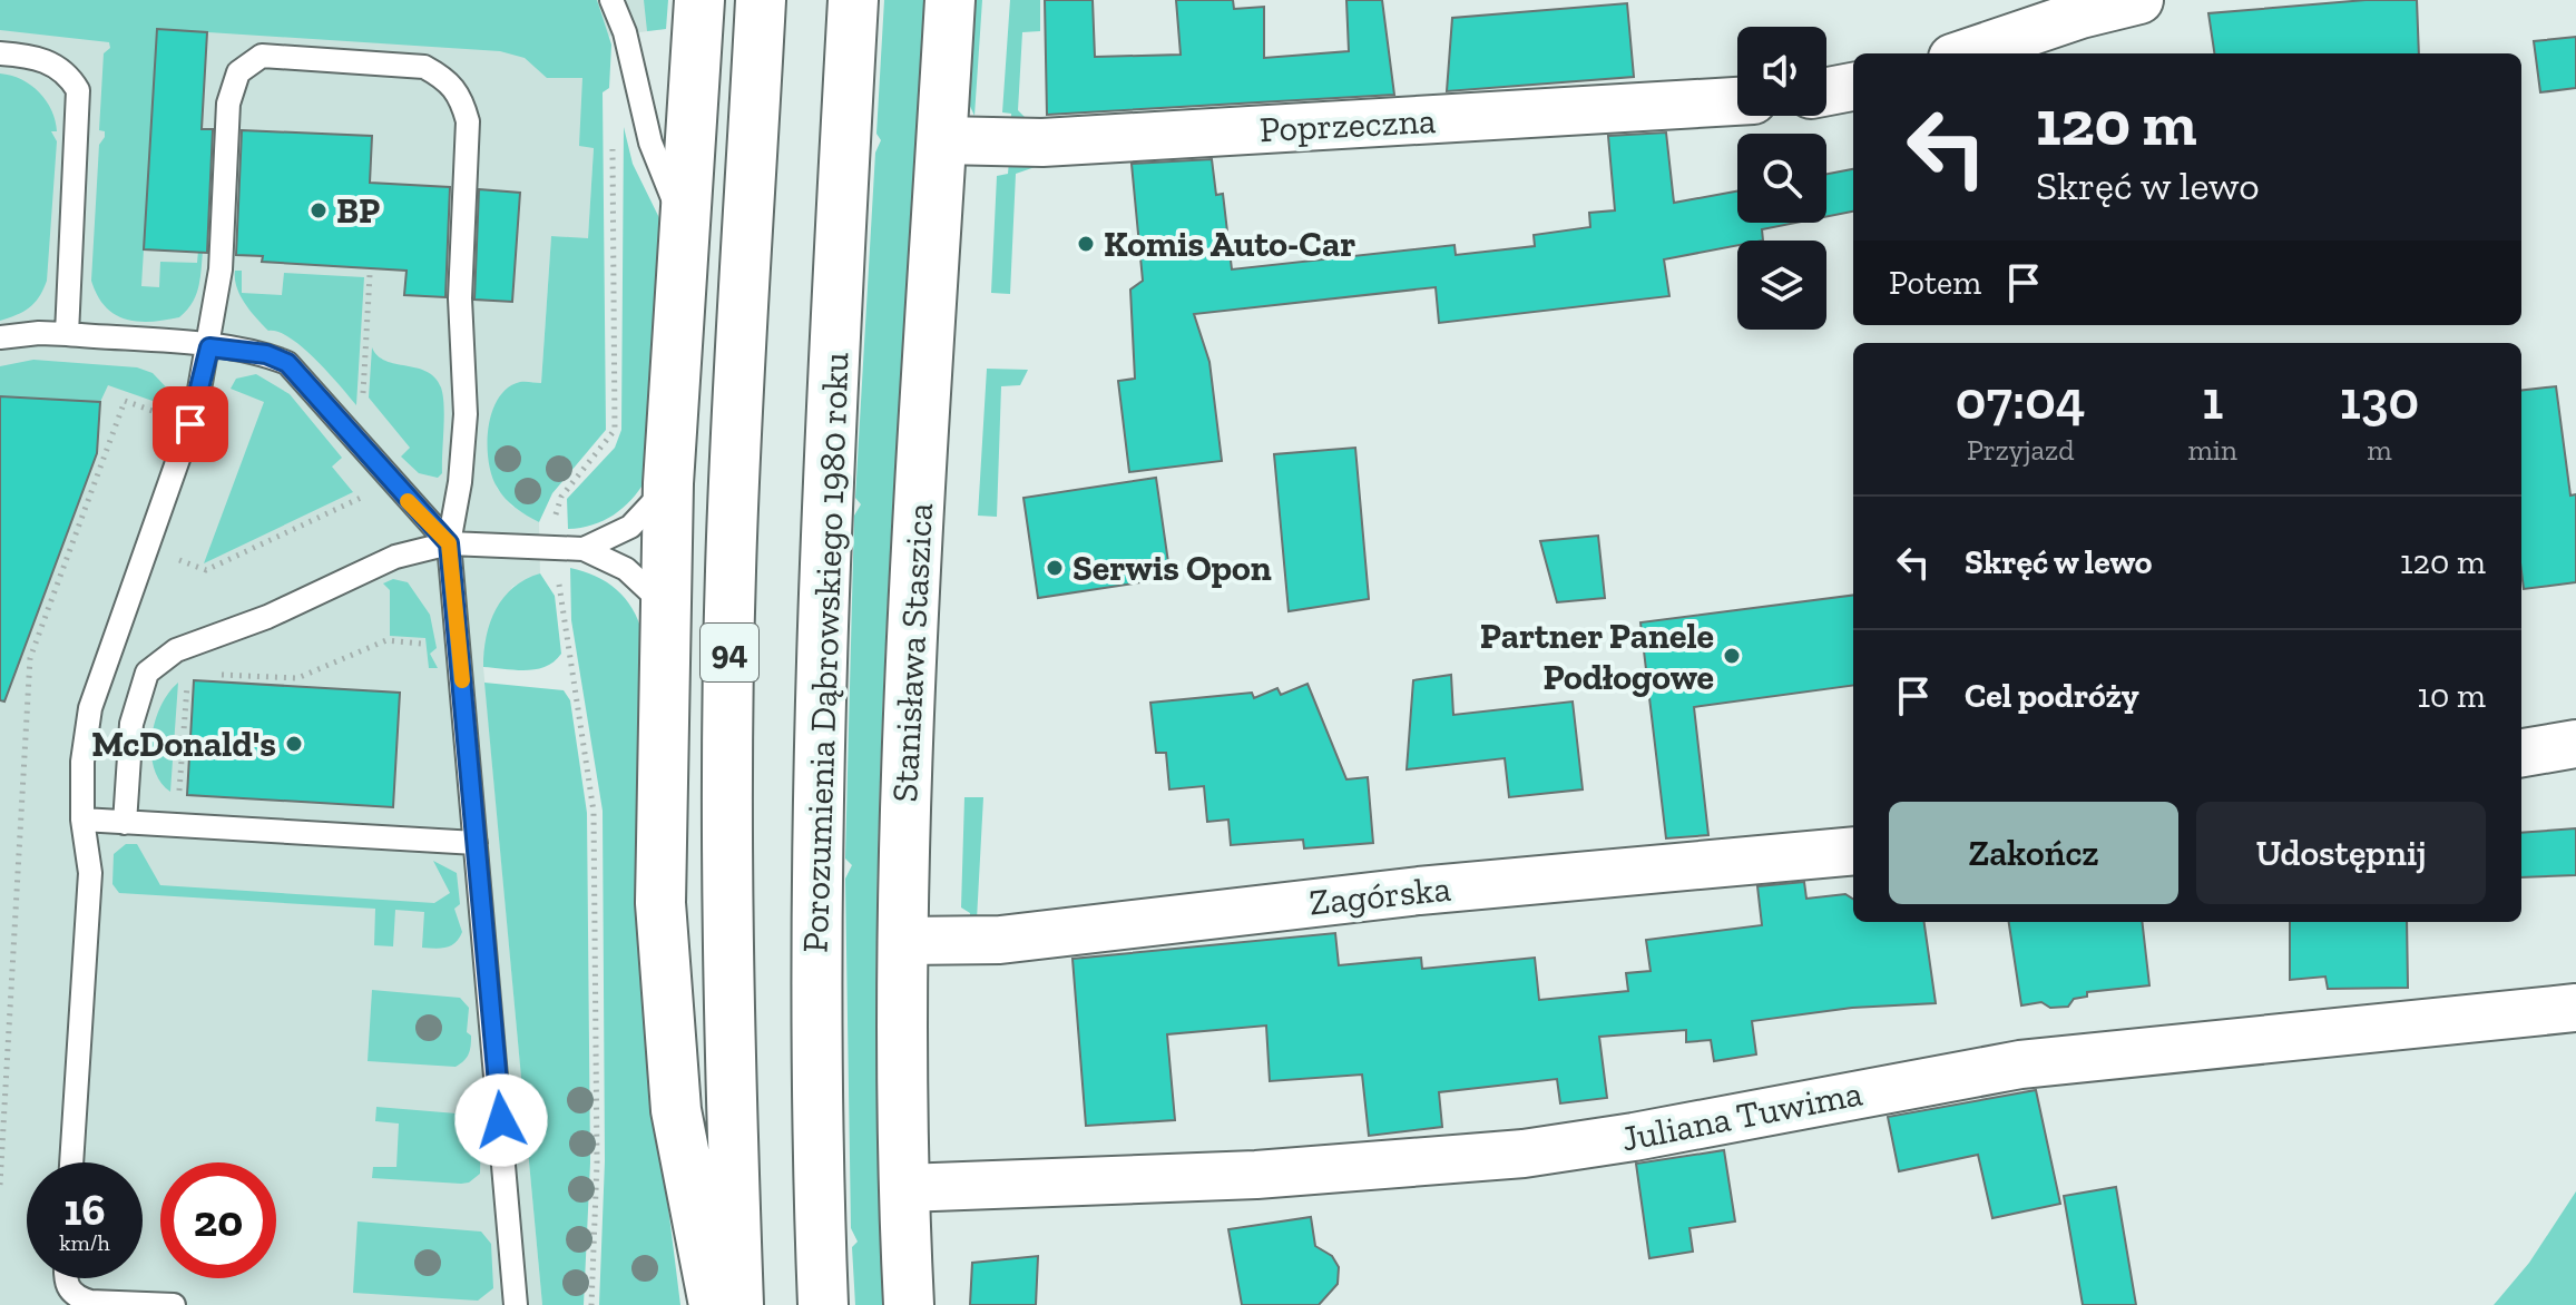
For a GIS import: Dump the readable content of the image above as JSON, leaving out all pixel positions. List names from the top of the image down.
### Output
{
  "streets": {
    "main road": ["94", "Porozumienia Dąbrowskiego 1980 roku", "Stanisława Staszica"],
    "street": ["Poprzeczna", "Zagórska", "Juliana Tuwima"]
  },
  "crossings": [
    ["Poprzeczna", "Stanisława Staszica"],
    ["Stanisława Staszica", "Zagórska"],
    ["Stanisława Staszica", "Juliana Tuwima"]
  ],
  "places": [
    "BP",
    "Komis Auto-Car",
    "Serwis Opon",
    "Partner Panele Podłogowe",
    "McDonald's"
  ],
  "page": {
    "turn": ["120 m", "Skręć w lewo"],
    "then": "Potem",
    "eta": [
      "07:04",
      "Przyjazd",
      "1",
      "min",
      "130",
      "m"
    ],
    "list": [
      {
        "name": "Skręć w lewo",
        "value": "120 m"
      },
      {
        "name": "Cel podróży",
        "value": "10 m"
      }
    ],
    "buttons": ["Zakończ", "Udostępnij"],
    "speed": "16 km/h",
    "limit": "20"
  }
}
